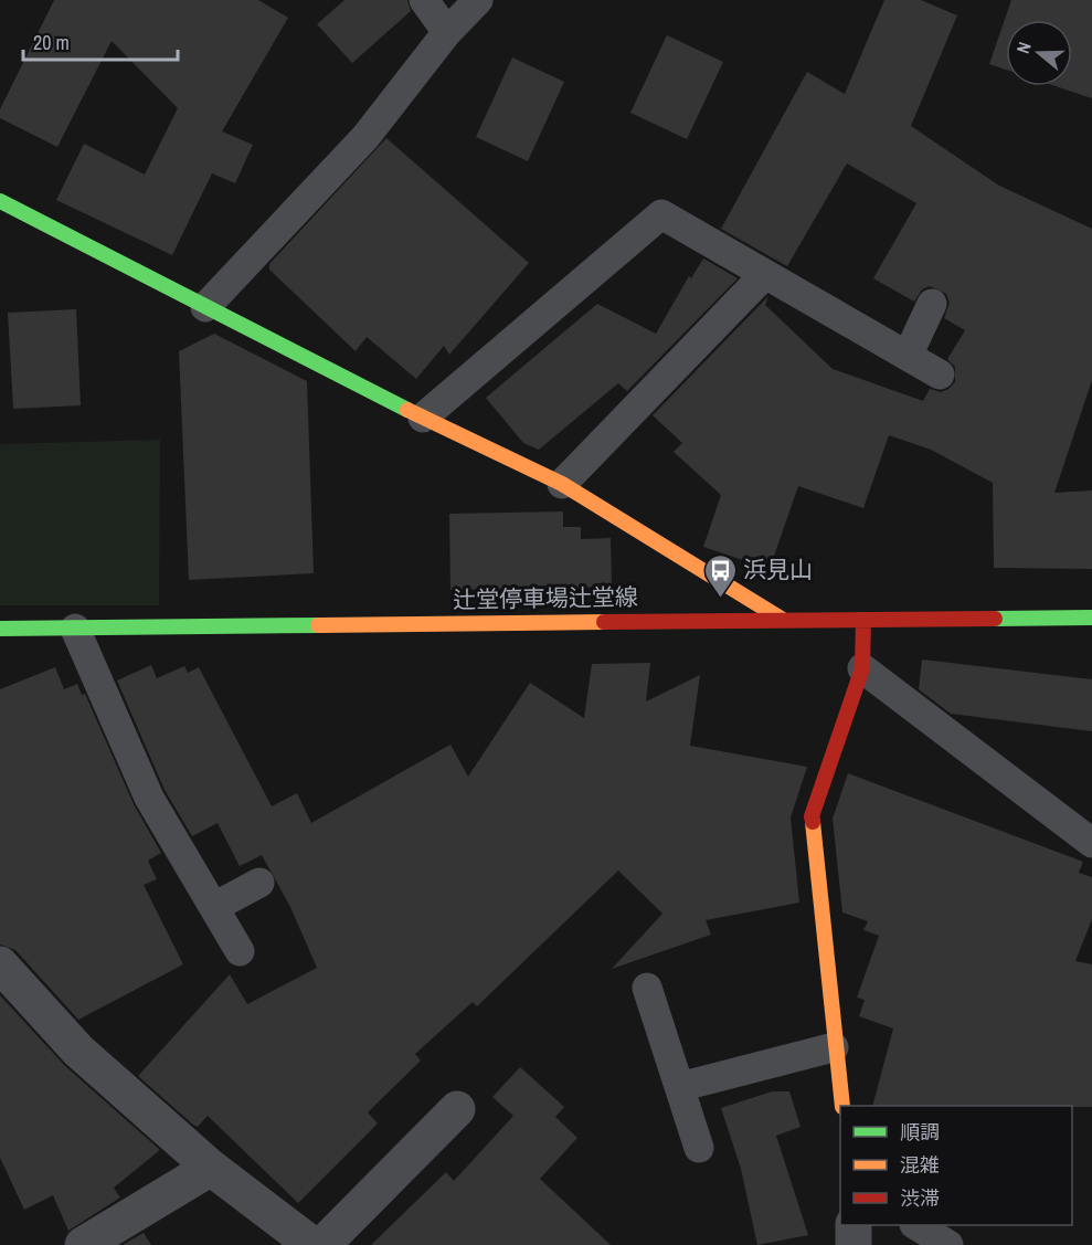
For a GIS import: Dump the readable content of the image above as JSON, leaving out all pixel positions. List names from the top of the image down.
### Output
{
  "streets": {
    "street": ["辻堂停車場辻堂線"]
  },
  "places": {
    "bus stop": ["浜見山"]
  },
  "legend": ["順調", "混雑", "渋滞"],
  "scale_bar": "20 m",
  "north": "left"
}
